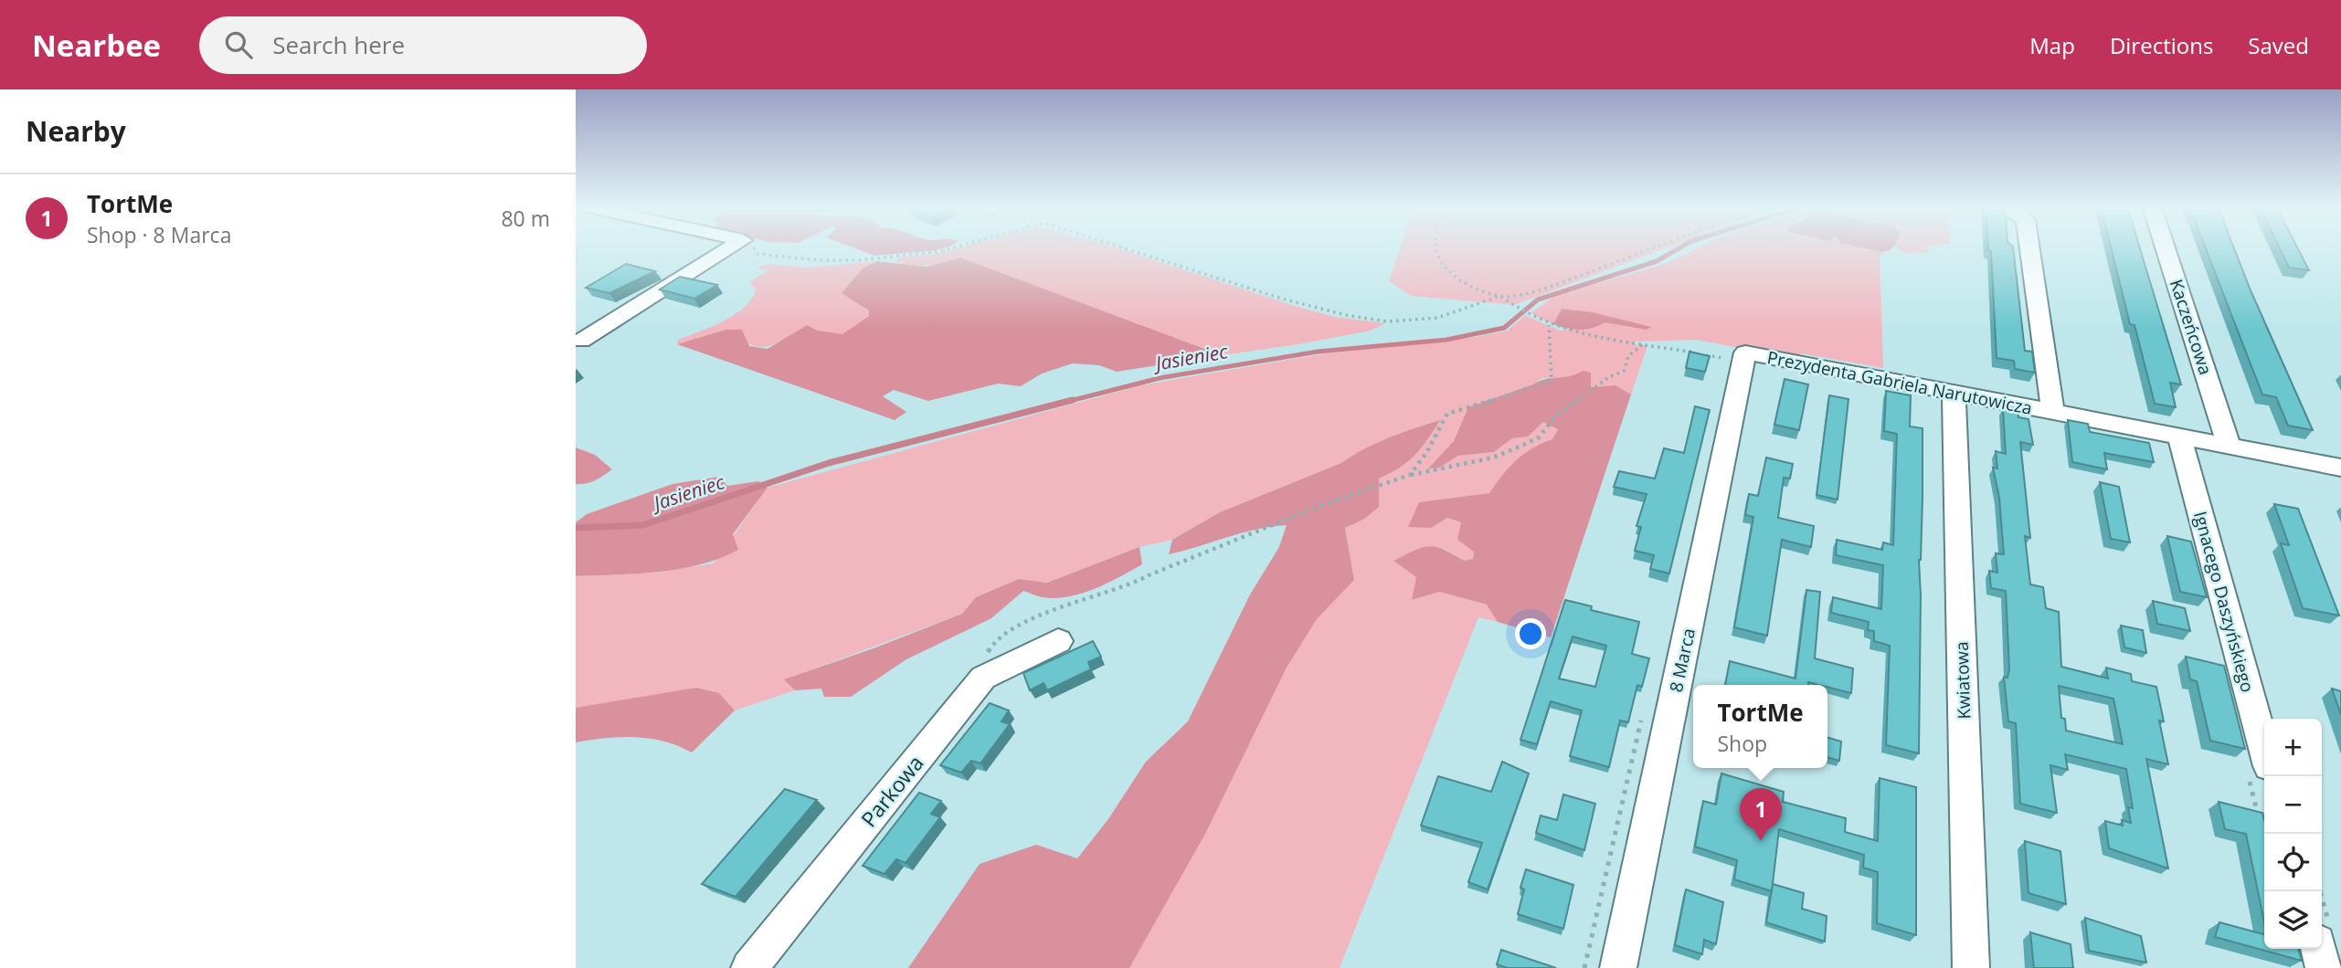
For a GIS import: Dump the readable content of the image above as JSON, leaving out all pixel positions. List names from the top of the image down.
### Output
{
  "streets": {
    "street": [
      "Kaczeńcowa",
      "Prezydenta Gabriela Narutowicza",
      "Ignacego Daszyńskiego",
      "8 Marca",
      "Kwiatowa",
      "Parkowa"
    ]
  },
  "crossings": [
    ["Kaczeńcowa", "Prezydenta Gabriela Narutowicza"],
    ["Prezydenta Gabriela Narutowicza", "Ignacego Daszyńskiego"],
    ["Prezydenta Gabriela Narutowicza", "8 Marca"],
    ["Prezydenta Gabriela Narutowicza", "Kwiatowa"]
  ],
  "water": ["Jasieniec"],
  "page": {
    "header": "Nearbee",
    "search": "Search here",
    "nav": ["Map", "Directions", "Saved"],
    "heading": "Nearby",
    "list": [
      {
        "mark": "1",
        "name": "TortMe",
        "note": "Shop · 8 Marca",
        "value": "80 m"
      }
    ],
    "popup": ["TortMe", "Shop"],
    "map_buttons": ["+", "−"],
    "pins": "1"
  }
}
